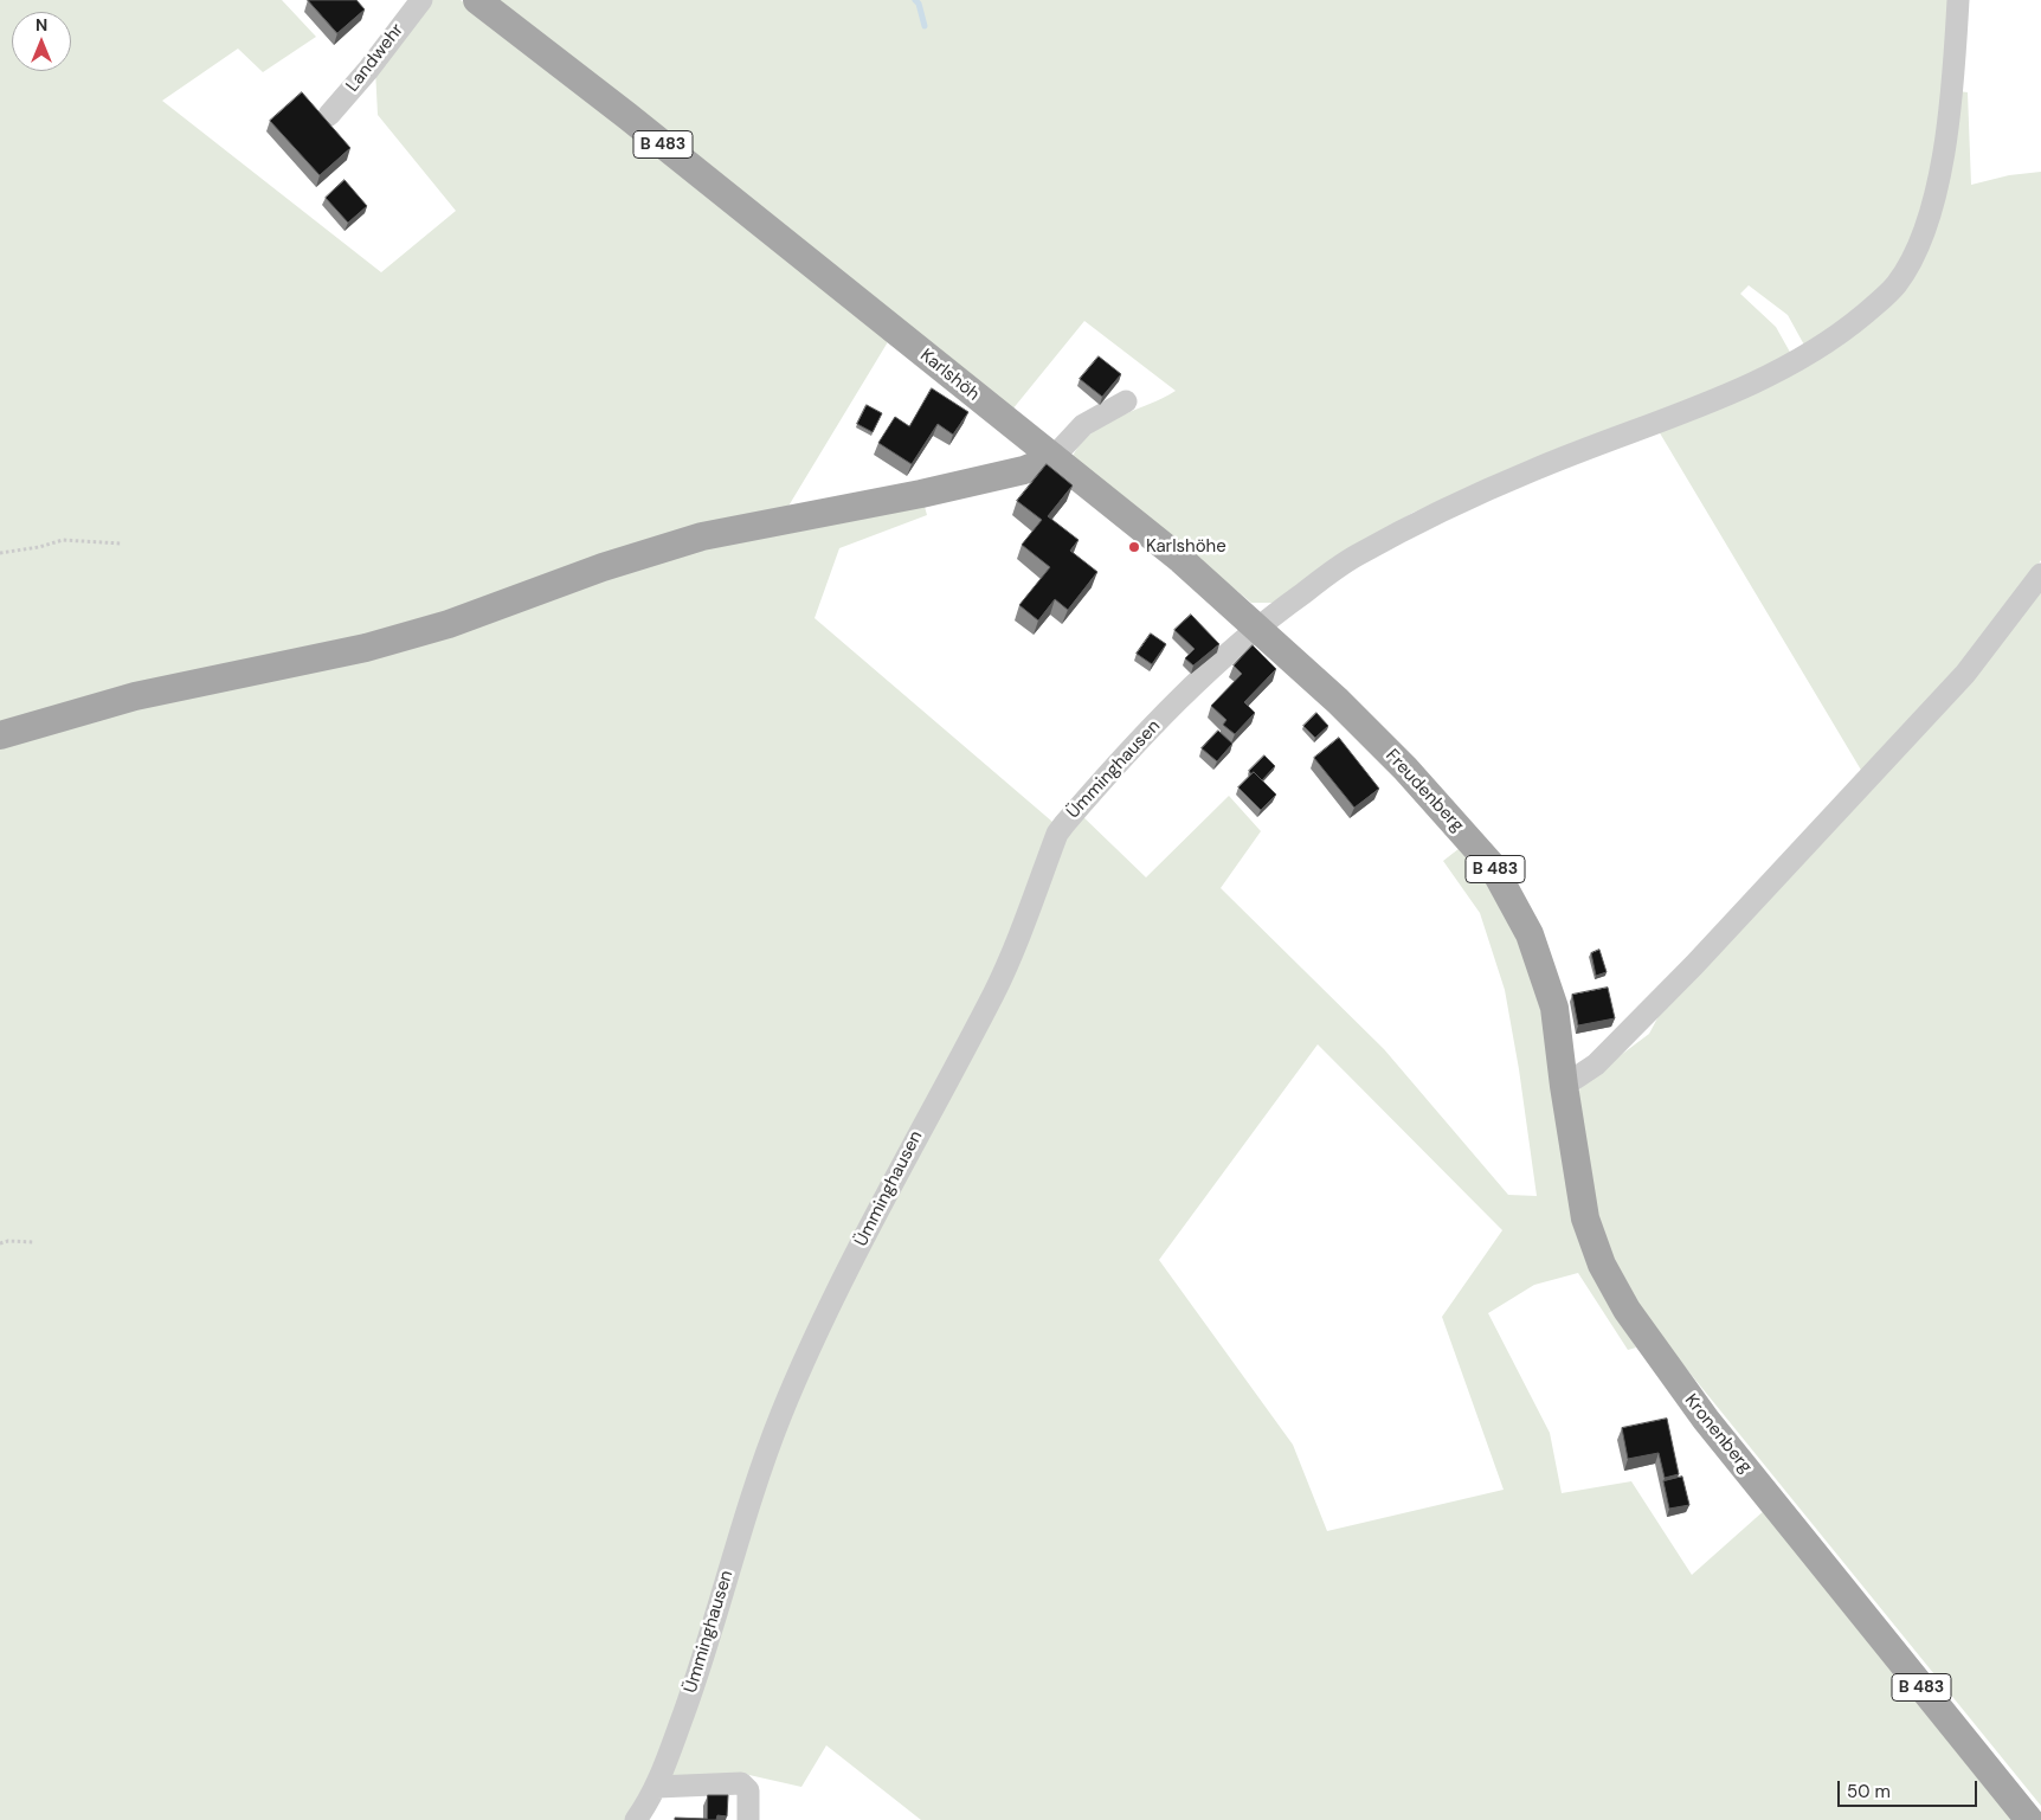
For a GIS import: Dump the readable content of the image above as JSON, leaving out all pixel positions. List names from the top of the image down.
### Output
{
  "streets": {
    "main road": [
      "B 483",
      "Karlshöh",
      "Freudenberg",
      "Kronenberg"
    ],
    "street": ["Landwehr", "Ümminghausen"]
  },
  "crossings": [
    ["Karlshöh", "Freudenberg"],
    ["Ümminghausen", "Freudenberg"],
    ["Freudenberg", "Kronenberg"]
  ],
  "places": ["Karlshöhe"],
  "scale_bar": "50 m",
  "north": "top"
}
